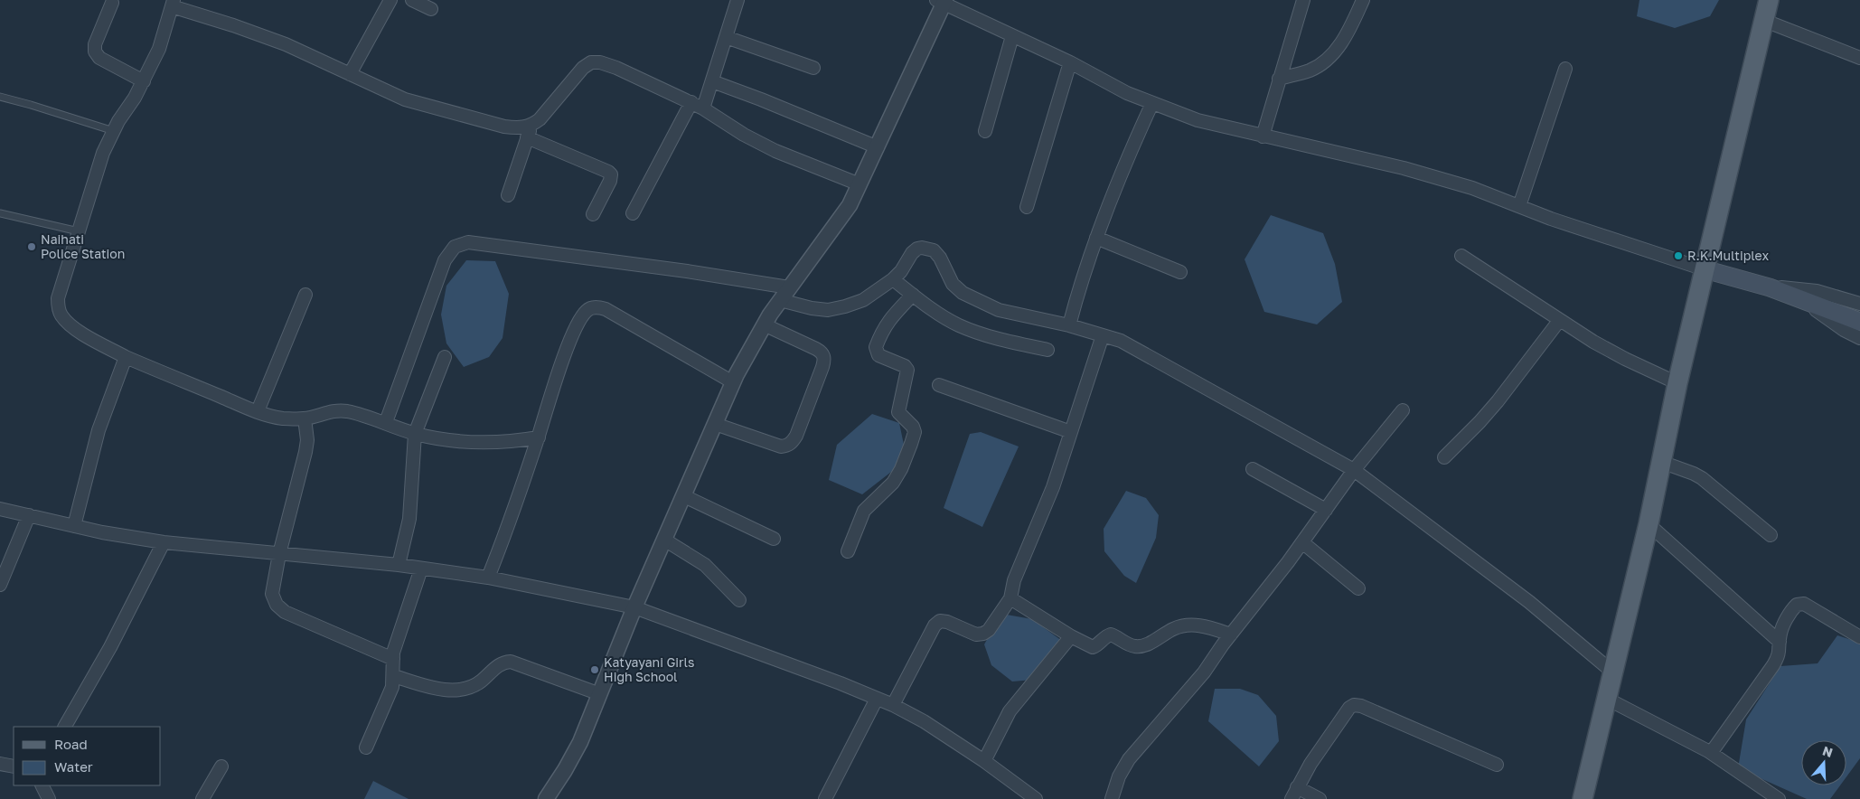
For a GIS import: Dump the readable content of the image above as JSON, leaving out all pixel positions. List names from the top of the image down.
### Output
{
  "places": ["Naihati Police Station", "R.K.Multiplex", "Katyayani Girls High School"],
  "legend": ["Road", "Water"],
  "north": "top"
}
